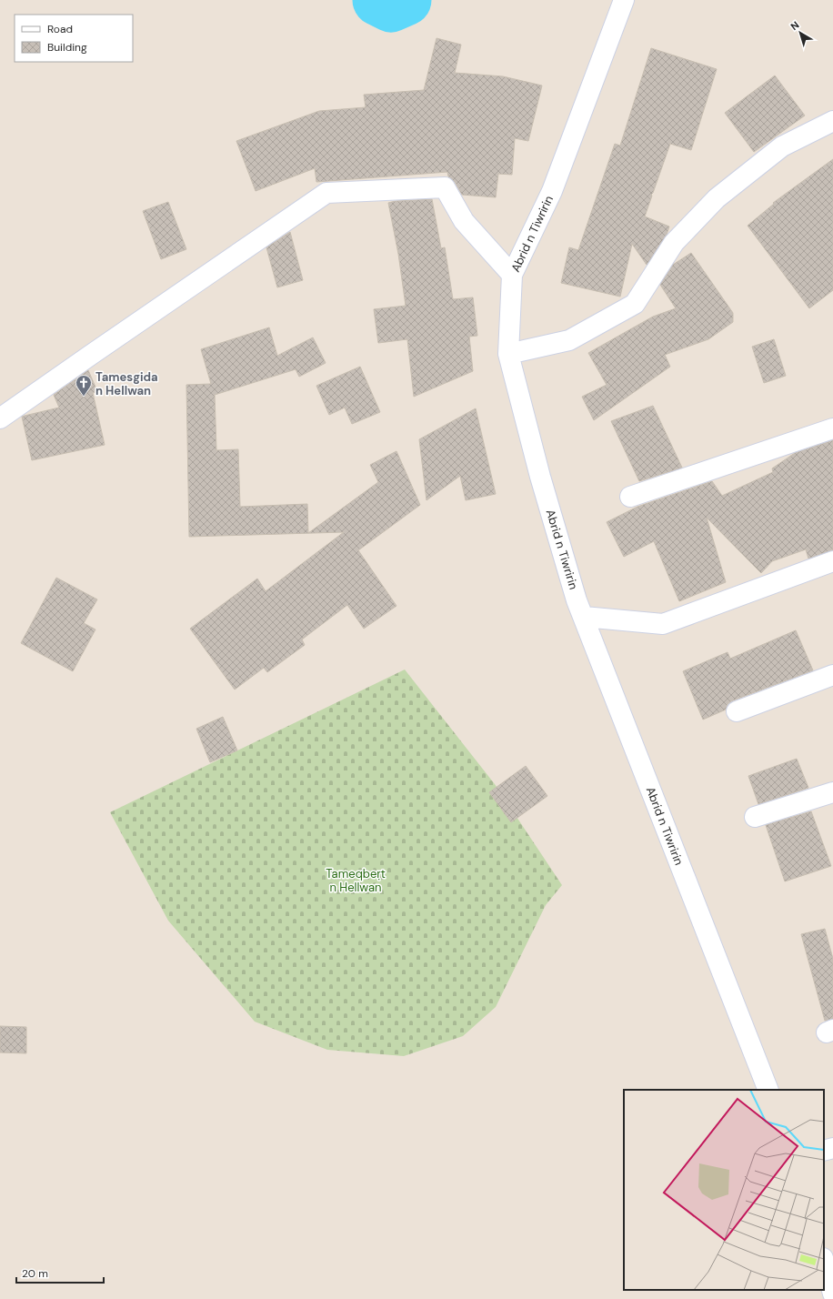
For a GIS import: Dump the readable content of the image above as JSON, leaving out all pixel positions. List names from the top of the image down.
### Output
{
  "streets": {
    "street": ["Abrid n Tiwririn"]
  },
  "parks": ["Tameqbeṛt n Hellwan"],
  "places": {
    "church": ["Tamesgida n Hellwan"]
  },
  "legend": ["Road", "Building"],
  "scale_bar": "20 m",
  "north": "top left"
}
